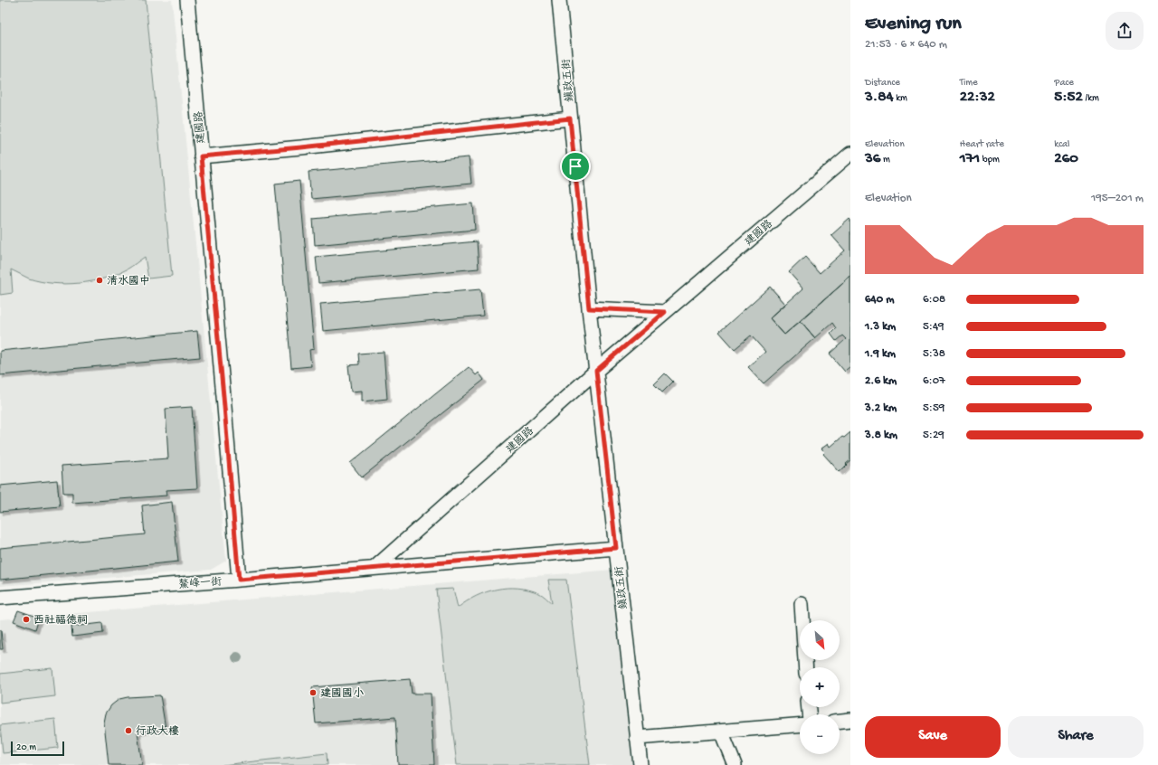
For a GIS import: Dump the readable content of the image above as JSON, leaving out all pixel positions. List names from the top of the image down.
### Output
{
  "streets": {
    "street": ["鎮政五街", "建國路", "鰲峰一街"]
  },
  "crossings": [
    ["鎮政五街", "建國路"],
    ["鎮政五街", "鰲峰一街"],
    ["建國路", "鰲峰一街"]
  ],
  "places": [
    "清水國中",
    "西社福德祠",
    "建國國小",
    "行政大樓"
  ],
  "scale_bar": "20 m",
  "north": "bottom right",
  "page": {
    "heading": ["Evening run", "21:53 · 6 × 640 m"],
    "stats": [
      ["Distance", "3.84 km"],
      ["Time", "22:32"],
      ["Pace", "5:52 /km"],
      ["Elevation", "36 m"],
      ["Heart rate", "171 bpm"],
      ["kcal", "260"]
    ],
    "chart": ["Elevation", "195–201 m"],
    "list": [
      {
        "name": "640 m",
        "note": "6:08"
      },
      {
        "name": "1.3 km",
        "note": "5:49"
      },
      {
        "name": "1.9 km",
        "note": "5:38"
      },
      {
        "name": "2.6 km",
        "note": "6:07"
      },
      {
        "name": "3.2 km",
        "note": "5:59"
      },
      {
        "name": "3.8 km",
        "note": "5:29"
      }
    ],
    "map_buttons": ["+", "−"],
    "buttons": ["Save", "Share"],
    "scale": "20 m"
  }
}
